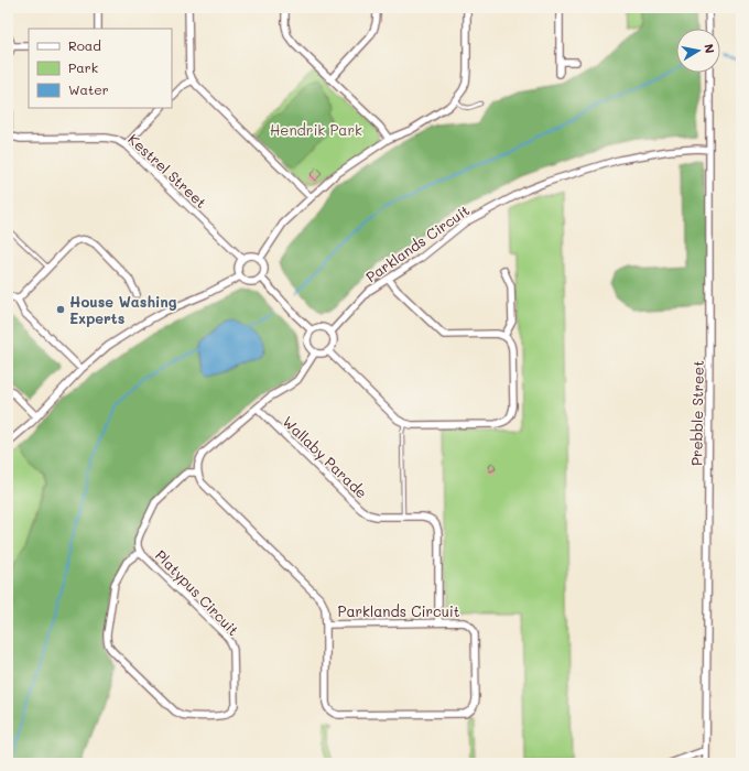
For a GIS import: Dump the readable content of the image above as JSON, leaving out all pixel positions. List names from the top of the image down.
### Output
{
  "streets": {
    "street": [
      "Kestrel Street",
      "Parklands Circuit",
      "Prebble Street",
      "Wallaby Parade",
      "Platypus Circuit"
    ]
  },
  "crossings": [
    ["Parklands Circuit", "Prebble Street"],
    ["Parklands Circuit", "Wallaby Parade"],
    ["Parklands Circuit", "Platypus Circuit"]
  ],
  "parks": ["Hendrik Park"],
  "places": ["House Washing Experts"],
  "legend": ["Road", "Park", "Water"],
  "north": "right"
}
